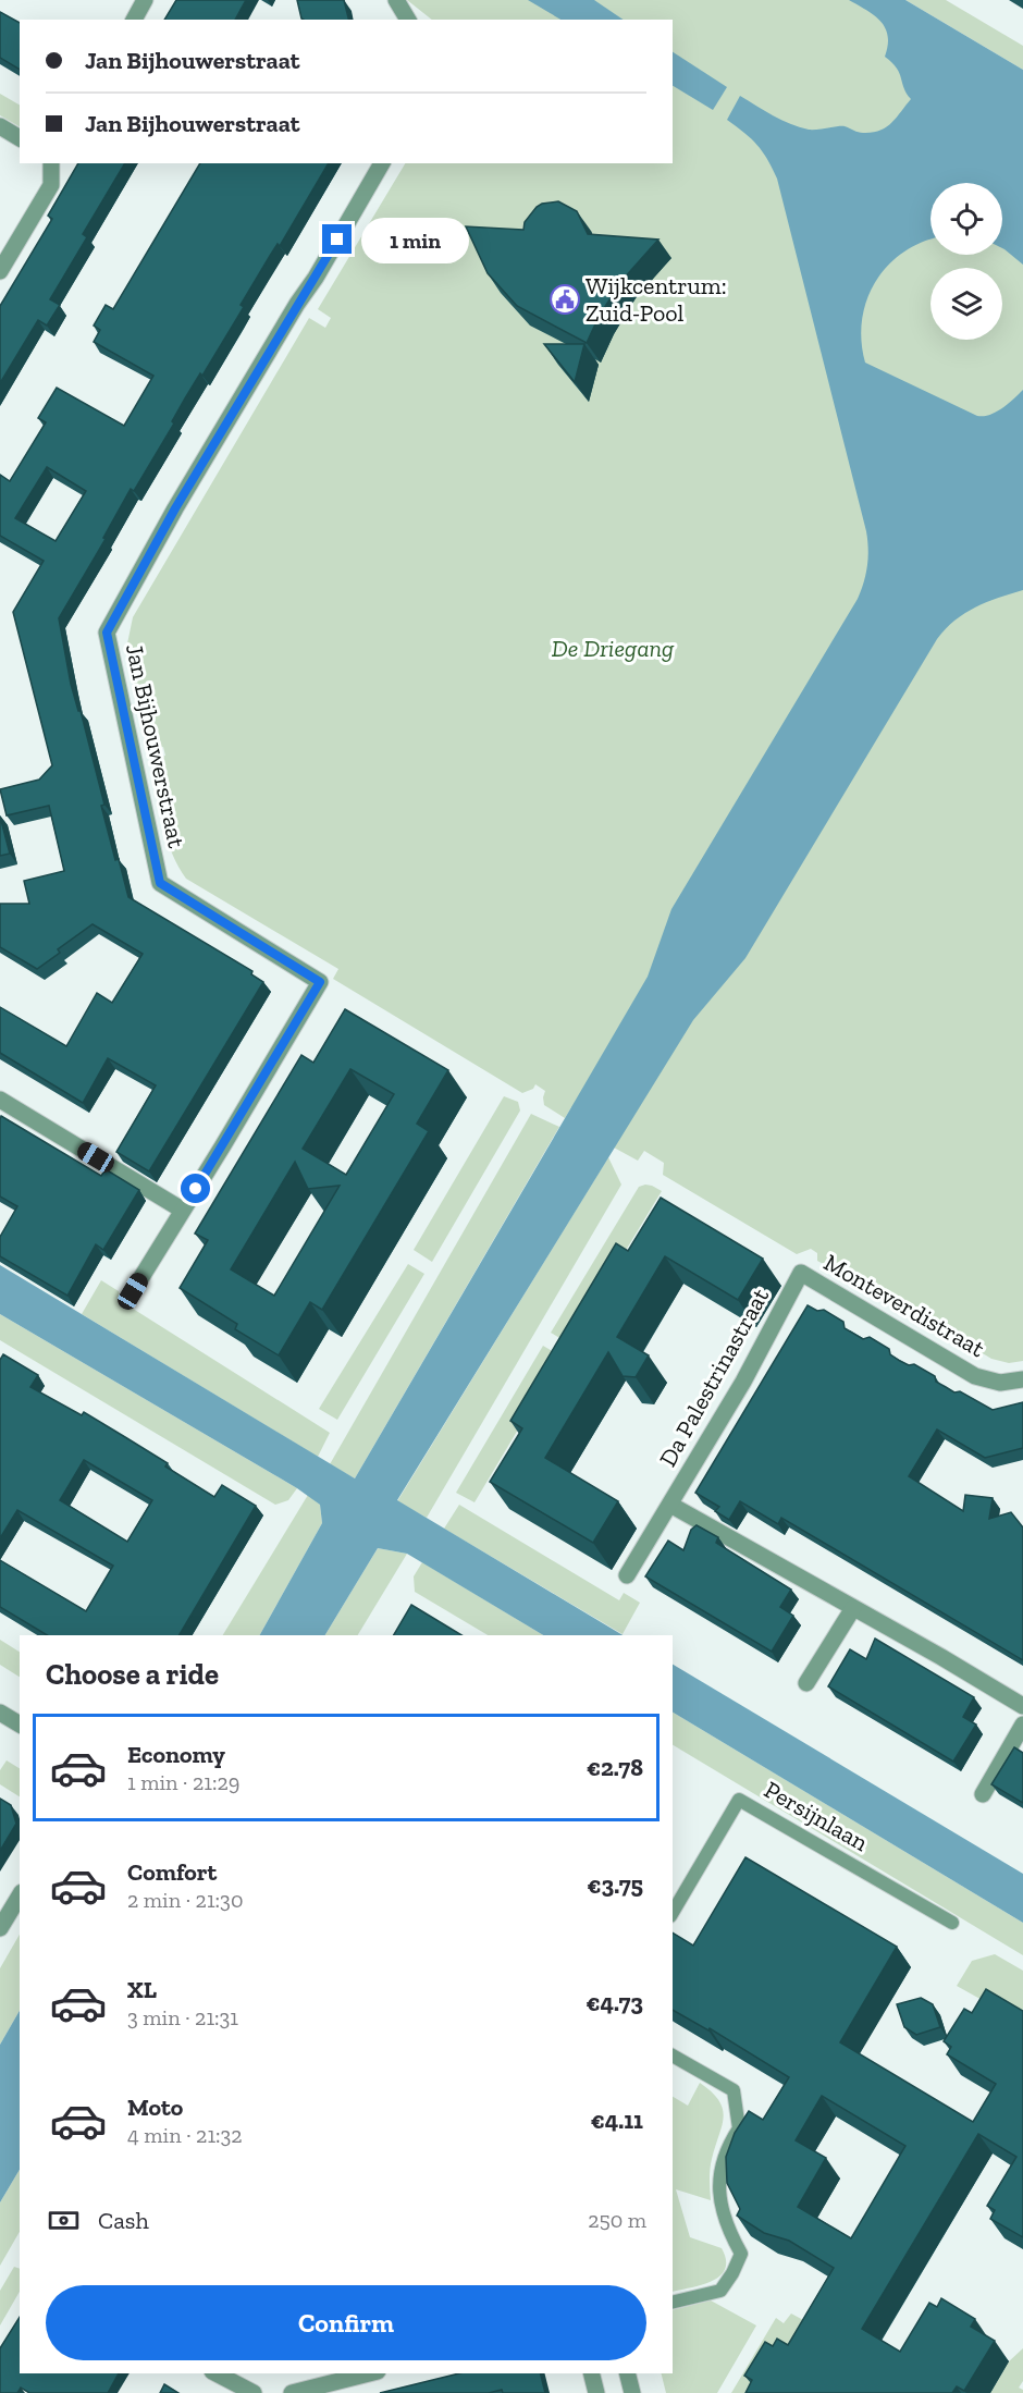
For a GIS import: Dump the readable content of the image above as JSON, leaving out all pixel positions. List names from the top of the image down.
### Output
{
  "streets": {
    "street": ["Jan Bijhouwerstraat", "Monteverdistraat", "Da Palestrinastraat"],
    "lane": ["Persijnlaan"]
  },
  "crossings": [
    ["Monteverdistraat", "Da Palestrinastraat"]
  ],
  "parks": ["De Driegang"],
  "places": {
    "public building": ["Wijkcentrum: Zuid-Pool"]
  },
  "page": {
    "banner": ["Jan Bijhouwerstraat", "Jan Bijhouwerstraat"],
    "bubble": "1 min",
    "heading": "Choose a ride",
    "list": [
      {
        "name": "Economy",
        "note": "1 min · 21:29",
        "value": "€2.78"
      },
      {
        "name": "Comfort",
        "note": "2 min · 21:30",
        "value": "€3.75"
      },
      {
        "name": "XL",
        "note": "3 min · 21:31",
        "value": "€4.73"
      },
      {
        "name": "Moto",
        "note": "4 min · 21:32",
        "value": "€4.11"
      }
    ],
    "pay": ["Cash", "250 m"],
    "buttons": "Confirm"
  }
}
